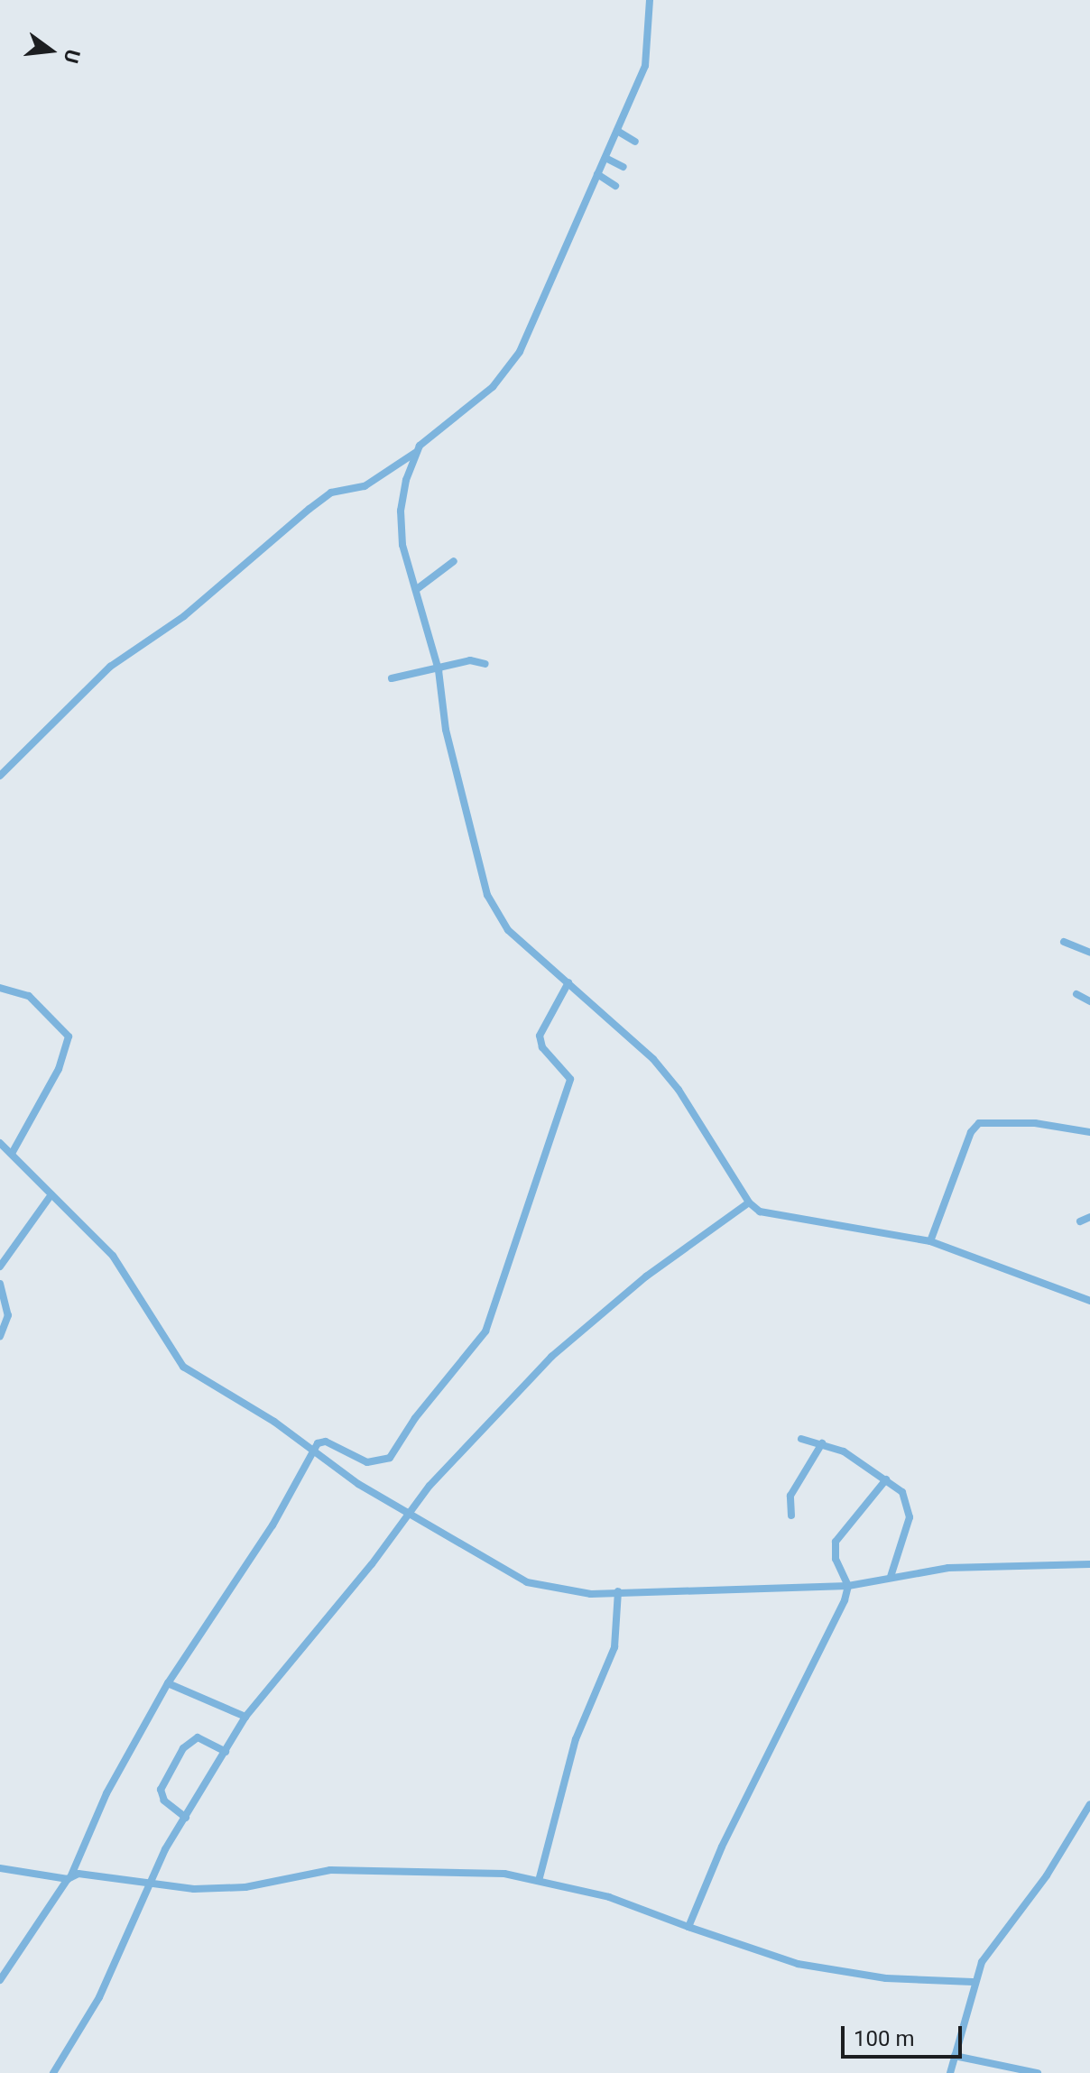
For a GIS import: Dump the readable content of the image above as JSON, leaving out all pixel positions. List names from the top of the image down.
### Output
{
  "scale_bar": "100 m",
  "north": "right"
}
